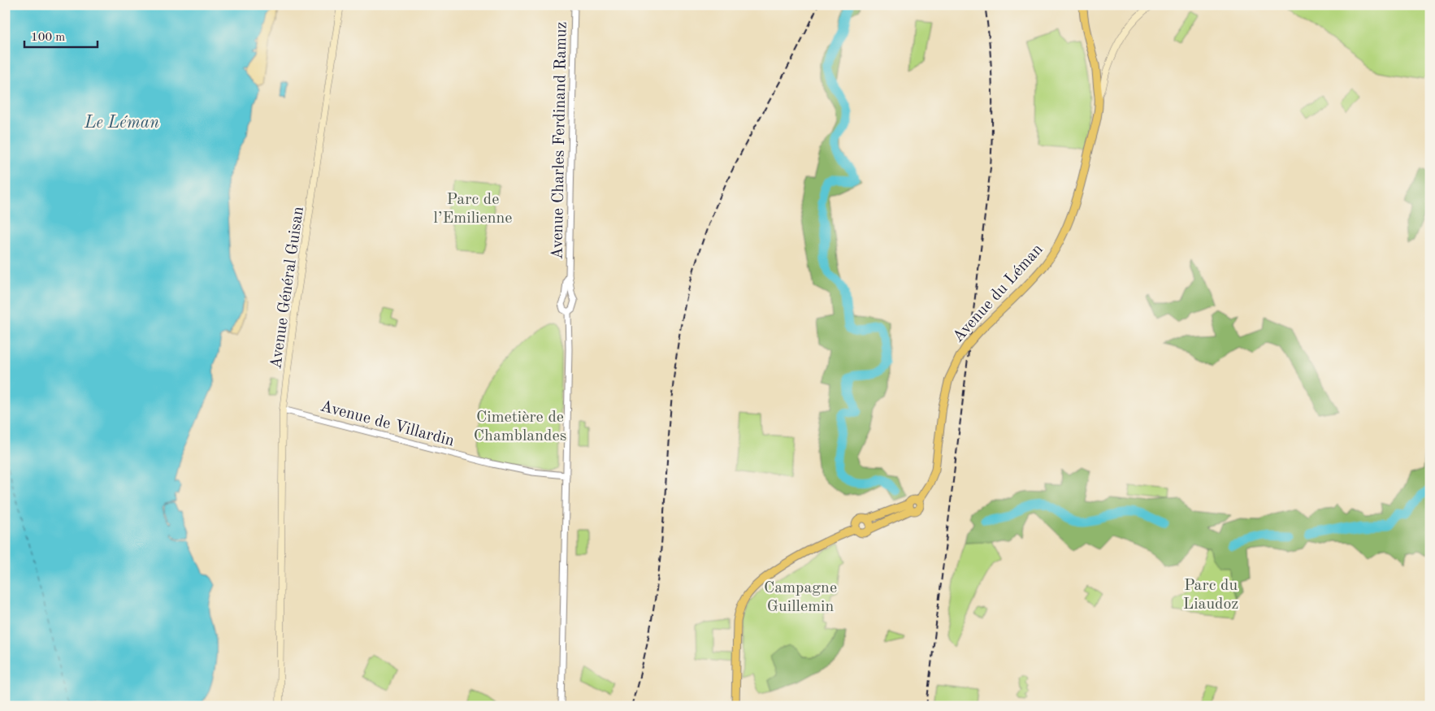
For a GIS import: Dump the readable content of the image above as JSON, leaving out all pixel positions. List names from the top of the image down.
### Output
{
  "streets": {
    "main road": ["Avenue Général Guisan", "Avenue du Léman"],
    "street": ["Avenue Charles Ferdinand Ramuz", "Avenue de Villardin"]
  },
  "crossings": [
    ["Avenue Général Guisan", "Avenue de Villardin"]
  ],
  "water": ["Le Léman"],
  "parks": [
    "Parc de l’Emilienne",
    "Cimetière de Chamblandes",
    "Parc du Liaudoz",
    "Campagne Guillemin"
  ],
  "scale_bar": "100 m"
}
